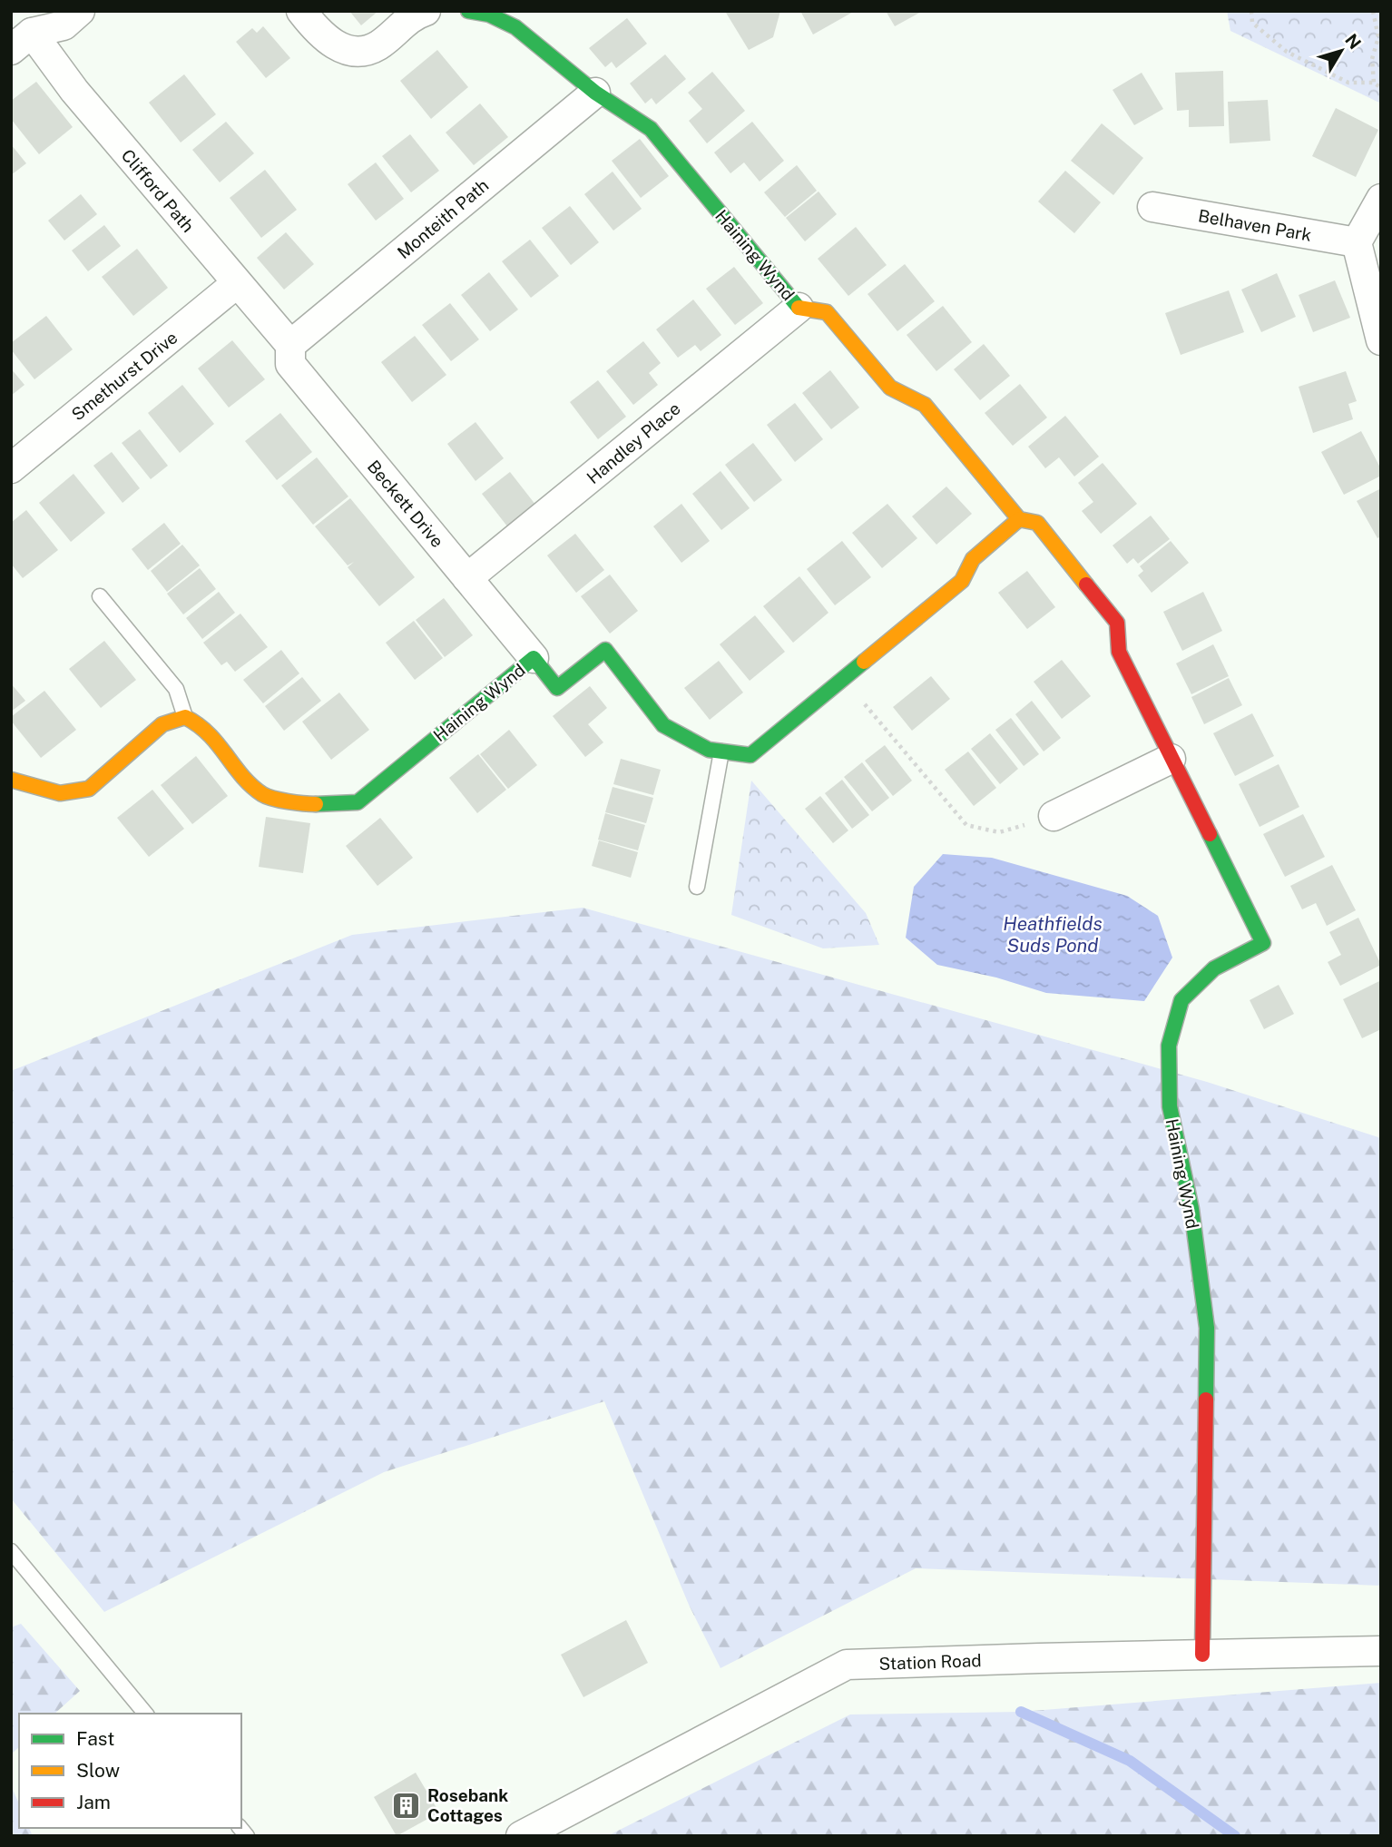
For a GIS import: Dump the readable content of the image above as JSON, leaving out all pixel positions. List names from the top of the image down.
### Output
{
  "streets": {
    "street": [
      "Clifford Path",
      "Monteith Path",
      "Belhaven Park",
      "Haining Wynd",
      "Smethurst Drive",
      "Handley Place",
      "Beckett Drive",
      "Station Road"
    ]
  },
  "crossings": [
    ["Clifford Path", "Monteith Path"],
    ["Clifford Path", "Smethurst Drive"],
    ["Clifford Path", "Beckett Drive"],
    ["Monteith Path", "Haining Wynd"],
    ["Monteith Path", "Beckett Drive"],
    ["Haining Wynd", "Handley Place"],
    ["Haining Wynd", "Beckett Drive"],
    ["Haining Wynd", "Station Road"],
    ["Handley Place", "Beckett Drive"]
  ],
  "water": ["Heathfields Suds Pond"],
  "places": {
    "building": ["Rosebank Cottages"]
  },
  "legend": ["Fast", "Slow", "Jam"],
  "north": "top right"
}
